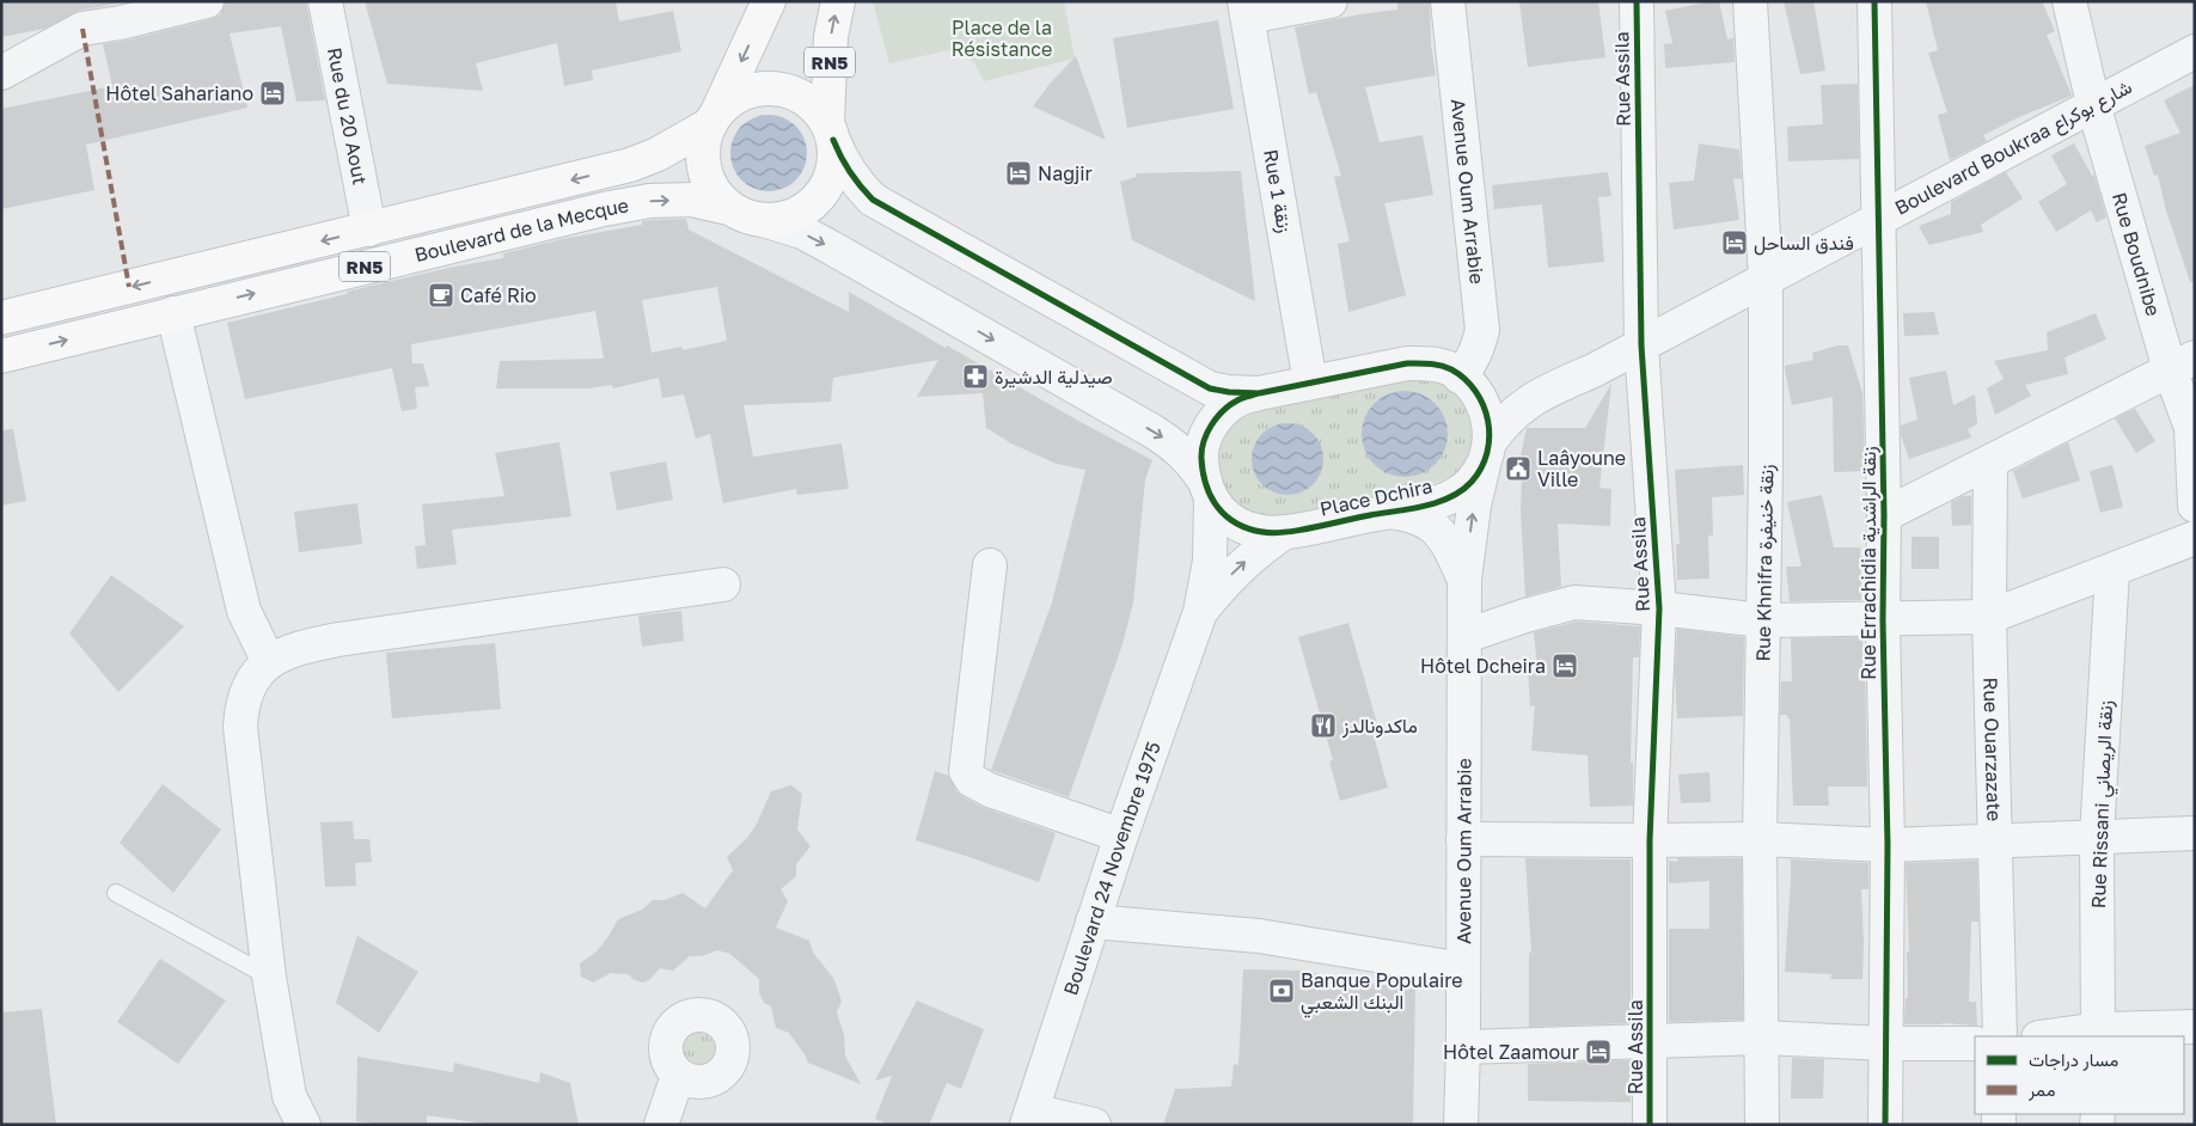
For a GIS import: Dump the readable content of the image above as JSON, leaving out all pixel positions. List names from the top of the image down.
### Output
{
  "streets": {
    "main road": ["RN5", "Boulevard de la Mecque"],
    "street": [
      "Rue Assila",
      "Rue du 20 Aout",
      "Boulevard Boukraa شارع بوكراع",
      "Rue 1 زنقة",
      "Avenue Oum Arrabie",
      "Rue Boudnibe",
      "Place Dchira",
      "Rue Khnifra زنقة خنيفرة",
      "Rue Errachidia زنقة الراشدية",
      "Rue Ouarzazate",
      "Rue Rissani زنقة الريصاني",
      "Boulevard 24 Novembre 1975"
    ]
  },
  "crossings": [
    ["RN5", "Rue du 20 Aout"],
    ["RN5", "Boulevard de la Mecque"],
    ["RN5", "Place Dchira"],
    ["Rue Assila", "Boulevard Boukraa شارع بوكراع"],
    ["Boulevard Boukraa شارع بوكراع", "Avenue Oum Arrabie"],
    ["Boulevard Boukraa شارع بوكراع", "Rue Boudnibe"],
    ["Boulevard Boukraa شارع بوكراع", "Place Dchira"],
    ["Boulevard Boukraa شارع بوكراع", "Rue Khnifra زنقة خنيفرة"],
    ["Boulevard Boukraa شارع بوكراع", "Rue Errachidia زنقة الراشدية"],
    ["Avenue Oum Arrabie", "Place Dchira"],
    ["Boulevard de la Mecque", "Place Dchira"],
    ["Place Dchira", "Boulevard 24 Novembre 1975"]
  ],
  "parks": ["Place de la Résistance"],
  "places": {
    "hotel": [
      "Hôtel Sahariano",
      "Nagjir",
      "فندق الساحل",
      "Hôtel Dcheira",
      "Hôtel Zaamour"
    ],
    "cafe": ["Café Rio"],
    "pharmacy": ["صيدلية الدشيرة"],
    "public building": ["Laâyoune Ville"],
    "restaurant": ["ماكدونالدز"],
    "bank": ["Banque Populaire البنك الشعبي"]
  },
  "legend": ["مسار دراجات", "ممر"]
}
